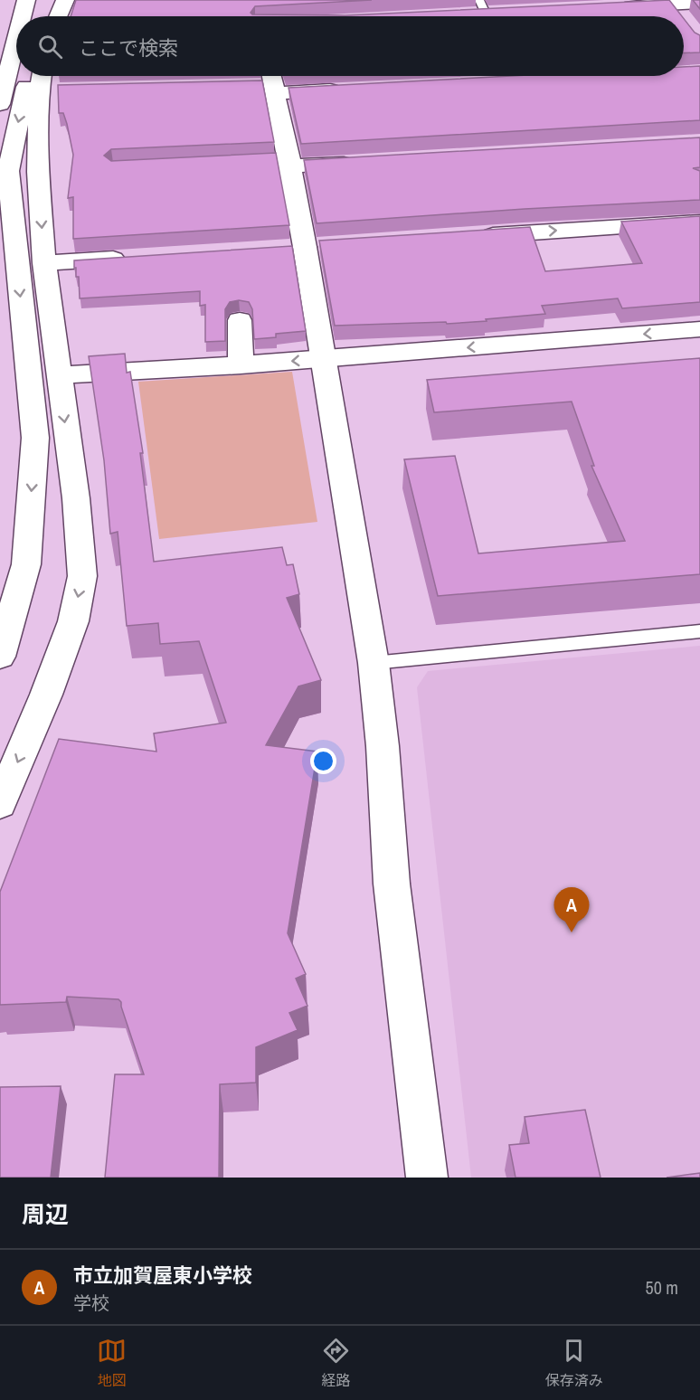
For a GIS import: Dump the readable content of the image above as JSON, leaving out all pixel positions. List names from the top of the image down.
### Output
{
  "page": {
    "search": "ここで検索",
    "pins": "A",
    "heading": "周辺",
    "list": [
      {
        "mark": "A",
        "name": "市立加賀屋東小学校",
        "note": "学校",
        "value": "50 m"
      }
    ],
    "nav": ["地図", "経路", "保存済み"]
  }
}
